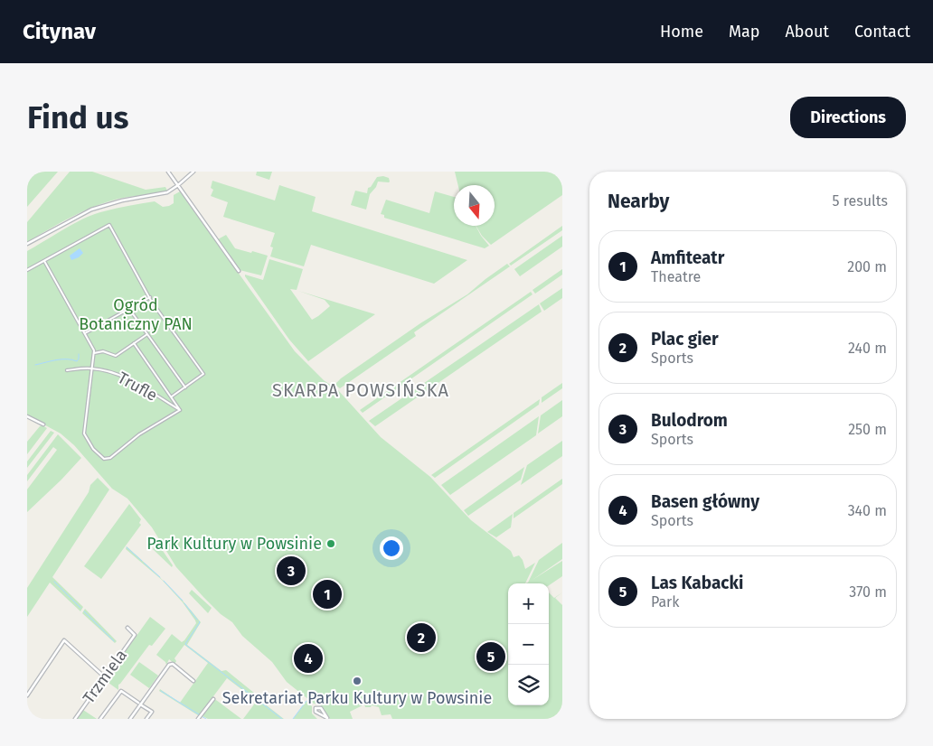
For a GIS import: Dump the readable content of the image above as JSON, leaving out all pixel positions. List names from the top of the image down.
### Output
{
  "streets": {
    "street": ["Trufle", "Trzmiela"]
  },
  "districts": ["SKARPA POWSIŃSKA"],
  "parks": ["Ogród Botaniczny PAN"],
  "places": ["Park Kultury w Powsinie", "Sekretariat Parku Kultury w Powsinie"],
  "north": "bottom",
  "page": {
    "header": "Citynav",
    "nav": [
      "Home",
      "Map",
      "About",
      "Contact"
    ],
    "buttons": "Directions",
    "title": "Find us",
    "heading": ["Nearby", "5 results"],
    "list": [
      {
        "mark": "1",
        "name": "Amfiteatr",
        "note": "Theatre",
        "value": "200 m"
      },
      {
        "mark": "2",
        "name": "Plac gier",
        "note": "Sports",
        "value": "240 m"
      },
      {
        "mark": "3",
        "name": "Bulodrom",
        "note": "Sports",
        "value": "250 m"
      },
      {
        "mark": "4",
        "name": "Basen główny",
        "note": "Sports",
        "value": "340 m"
      },
      {
        "mark": "5",
        "name": "Las Kabacki",
        "note": "Park",
        "value": "370 m"
      }
    ],
    "pins": [
      "3",
      "1",
      "2",
      "5",
      "4"
    ],
    "map_buttons": ["+", "−"]
  }
}
